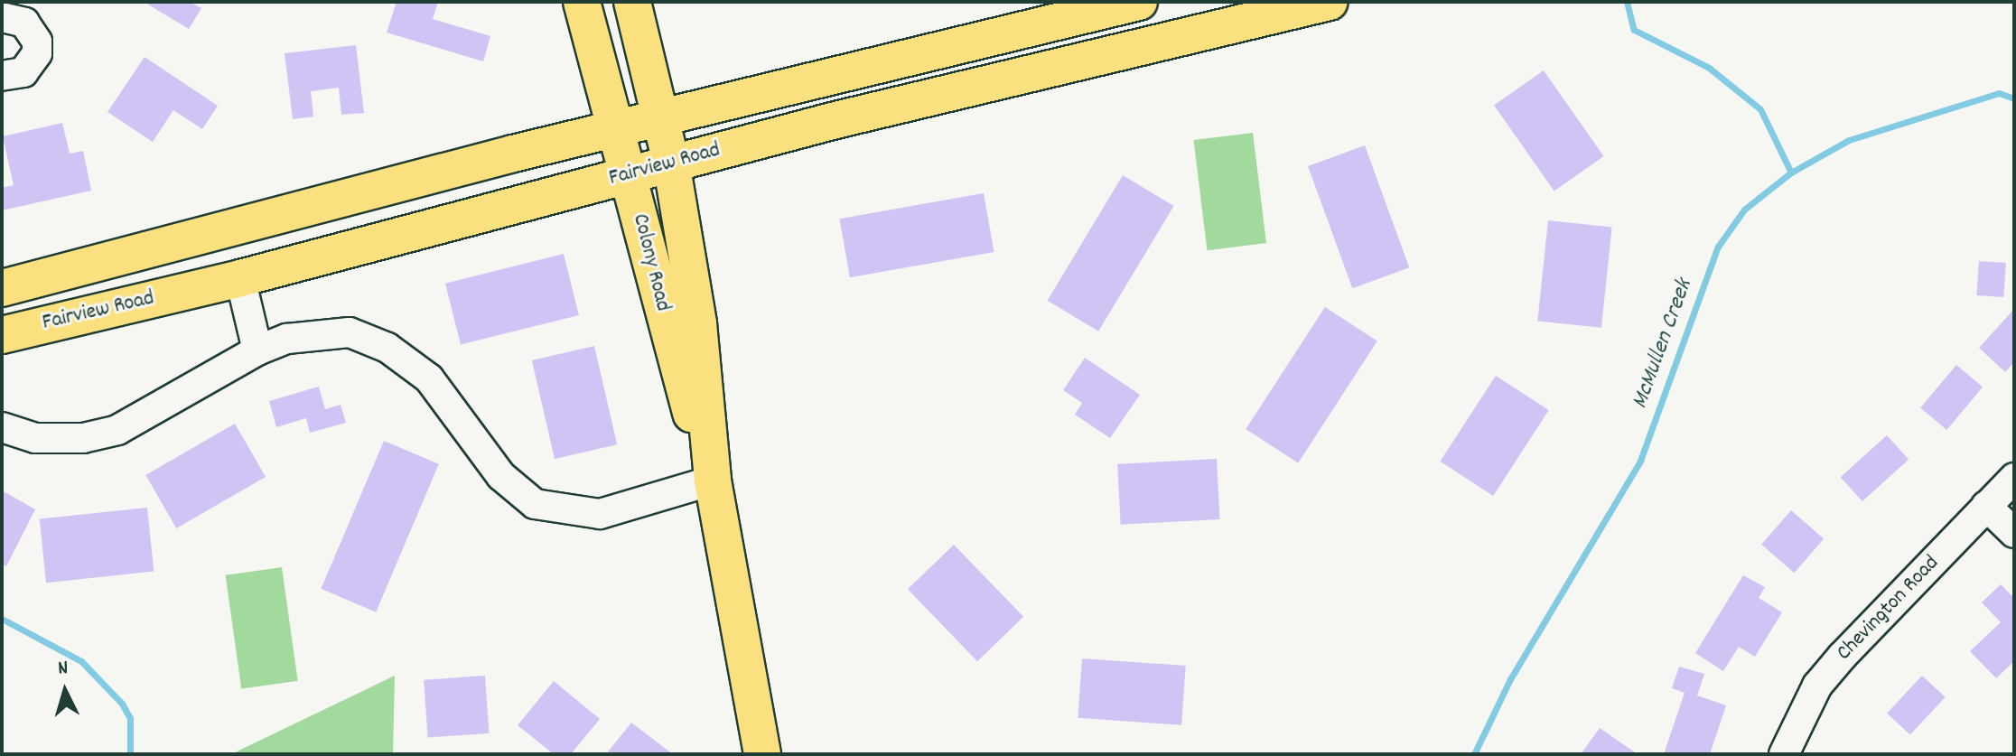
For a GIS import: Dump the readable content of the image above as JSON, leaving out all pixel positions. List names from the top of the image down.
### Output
{
  "streets": {
    "main road": ["Fairview Road", "Colony Road"],
    "street": ["Chevington Road"]
  },
  "crossings": [
    ["Fairview Road", "Colony Road"]
  ],
  "water": ["McMullen Creek"],
  "north": "top"
}
